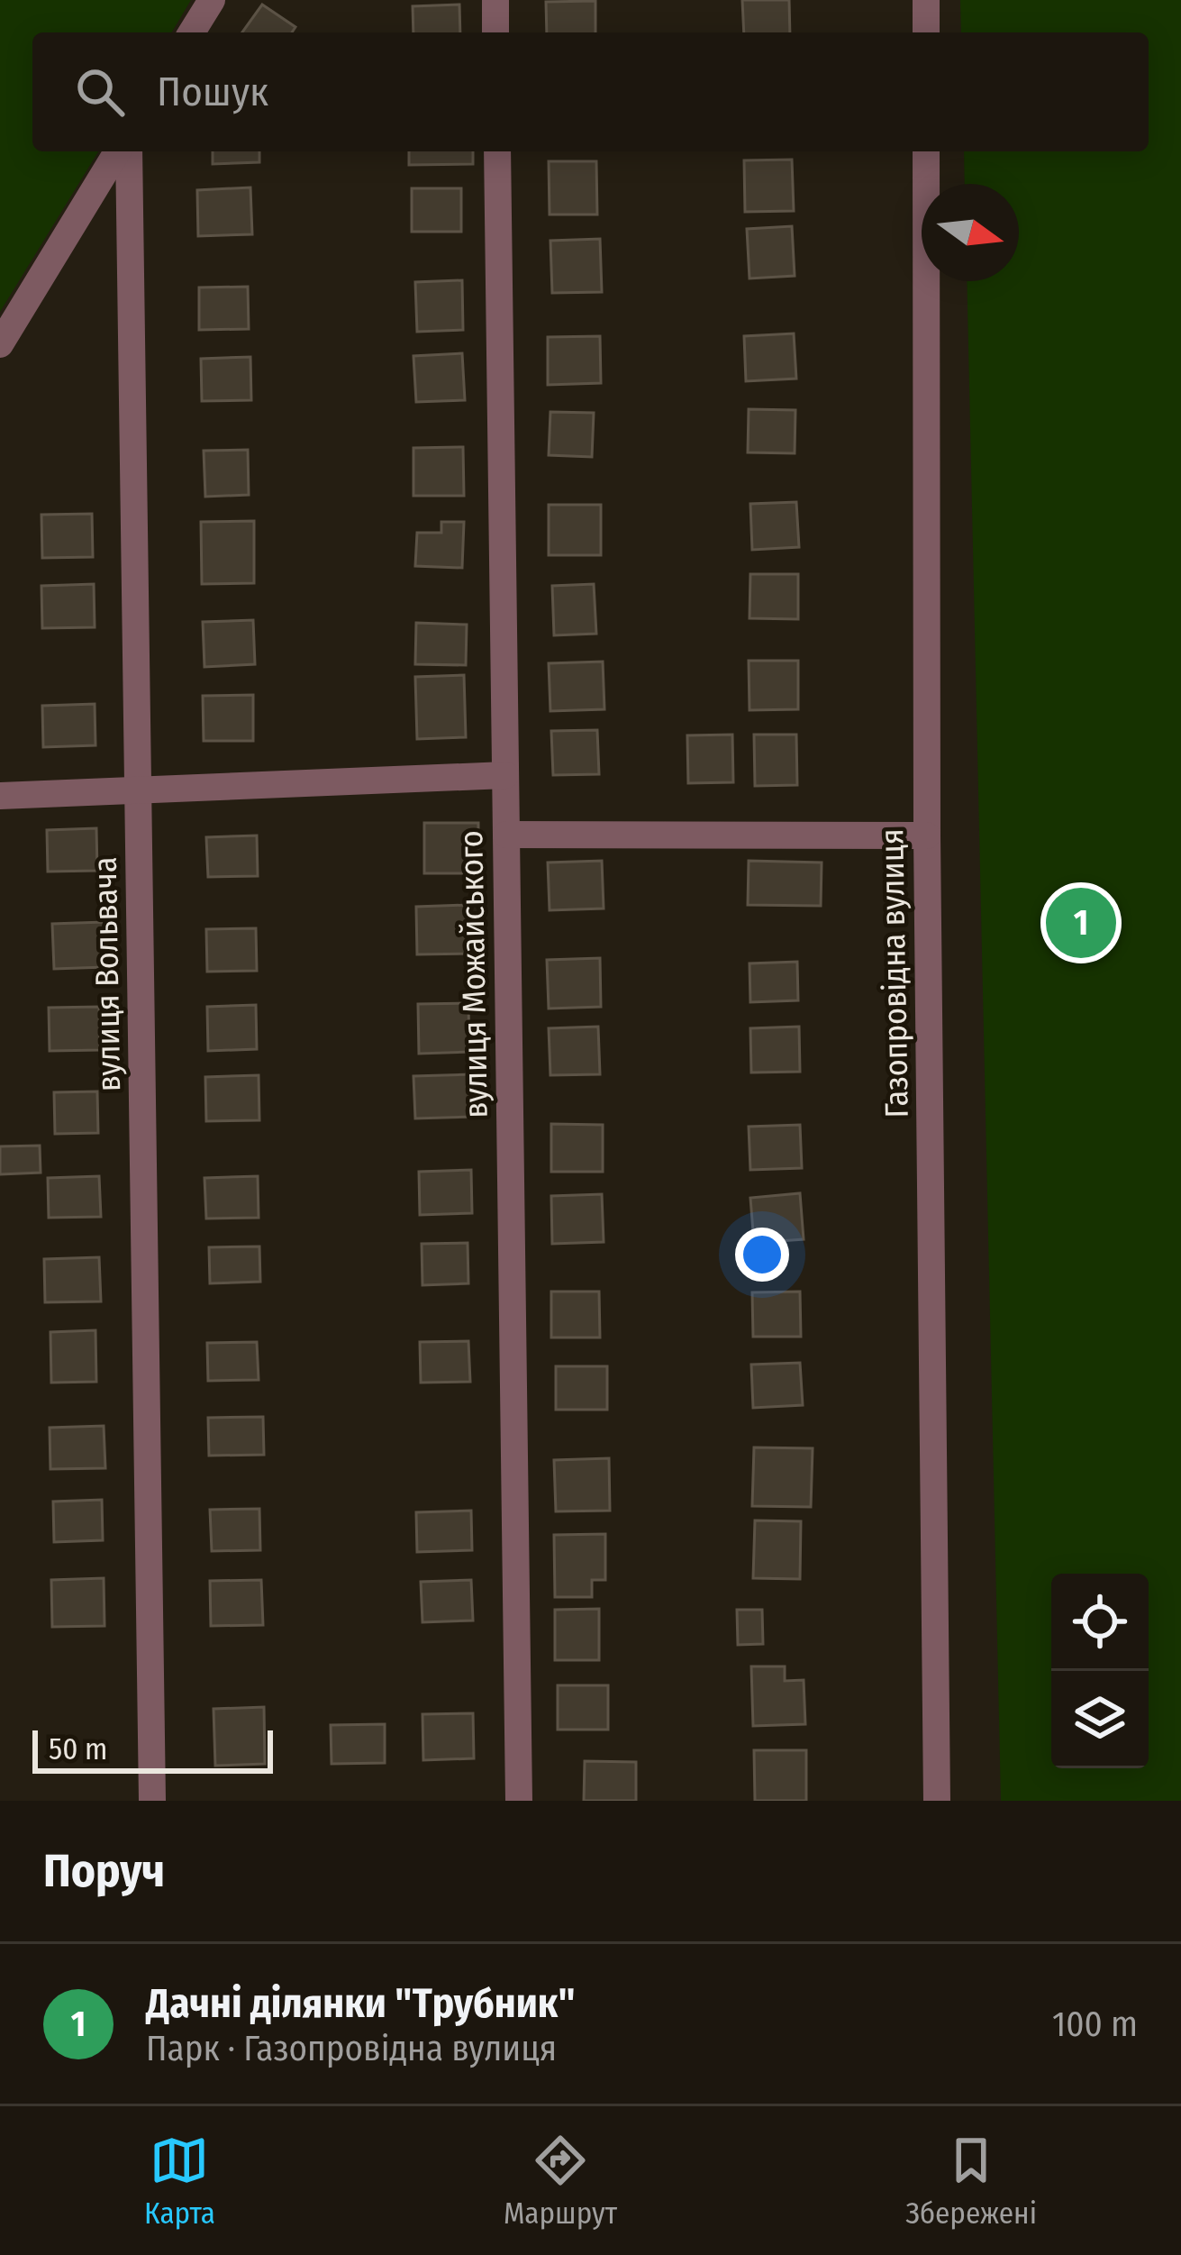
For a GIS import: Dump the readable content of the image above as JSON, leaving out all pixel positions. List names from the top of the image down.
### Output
{
  "streets": {
    "street": ["Газопровідна вулиця", "вулиця Вольвача", "вулиця Можайського"]
  },
  "scale_bar": "50 m",
  "north": "right",
  "page": {
    "search": "Пошук",
    "pins": "1",
    "scale": "50 m",
    "heading": "Поруч",
    "list": [
      {
        "mark": "1",
        "name": "Дачні ділянки \"Трубник\"",
        "note": "Парк · Газопровідна вулиця",
        "value": "100 m"
      }
    ],
    "nav": ["Карта", "Маршрут", "Збережені"]
  }
}
